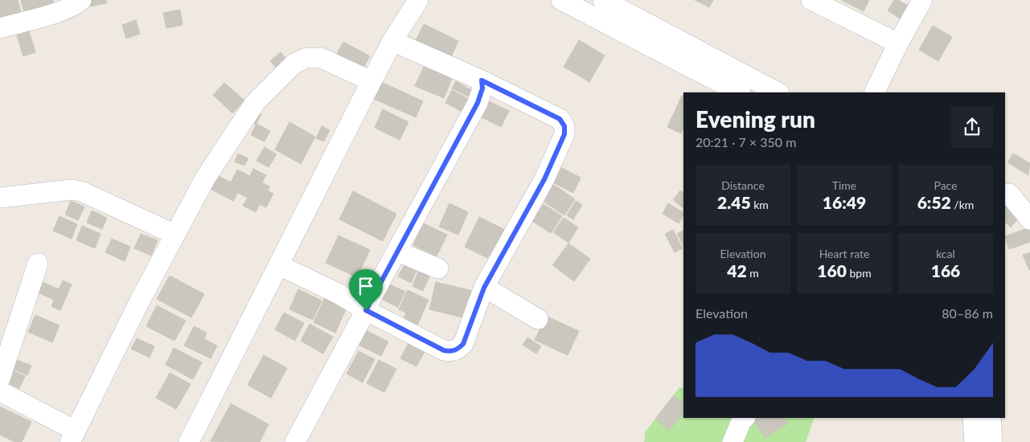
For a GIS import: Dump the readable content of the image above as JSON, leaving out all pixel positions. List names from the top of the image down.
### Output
{
  "page": {
    "heading": ["Evening run", "20:21 · 7 × 350 m"],
    "stats": [
      ["Distance", "2.45 km"],
      ["Time", "16:49"],
      ["Pace", "6:52 /km"],
      ["Elevation", "42 m"],
      ["Heart rate", "160 bpm"],
      ["kcal", "166"]
    ],
    "chart": ["Elevation", "80–86 m"]
  }
}
